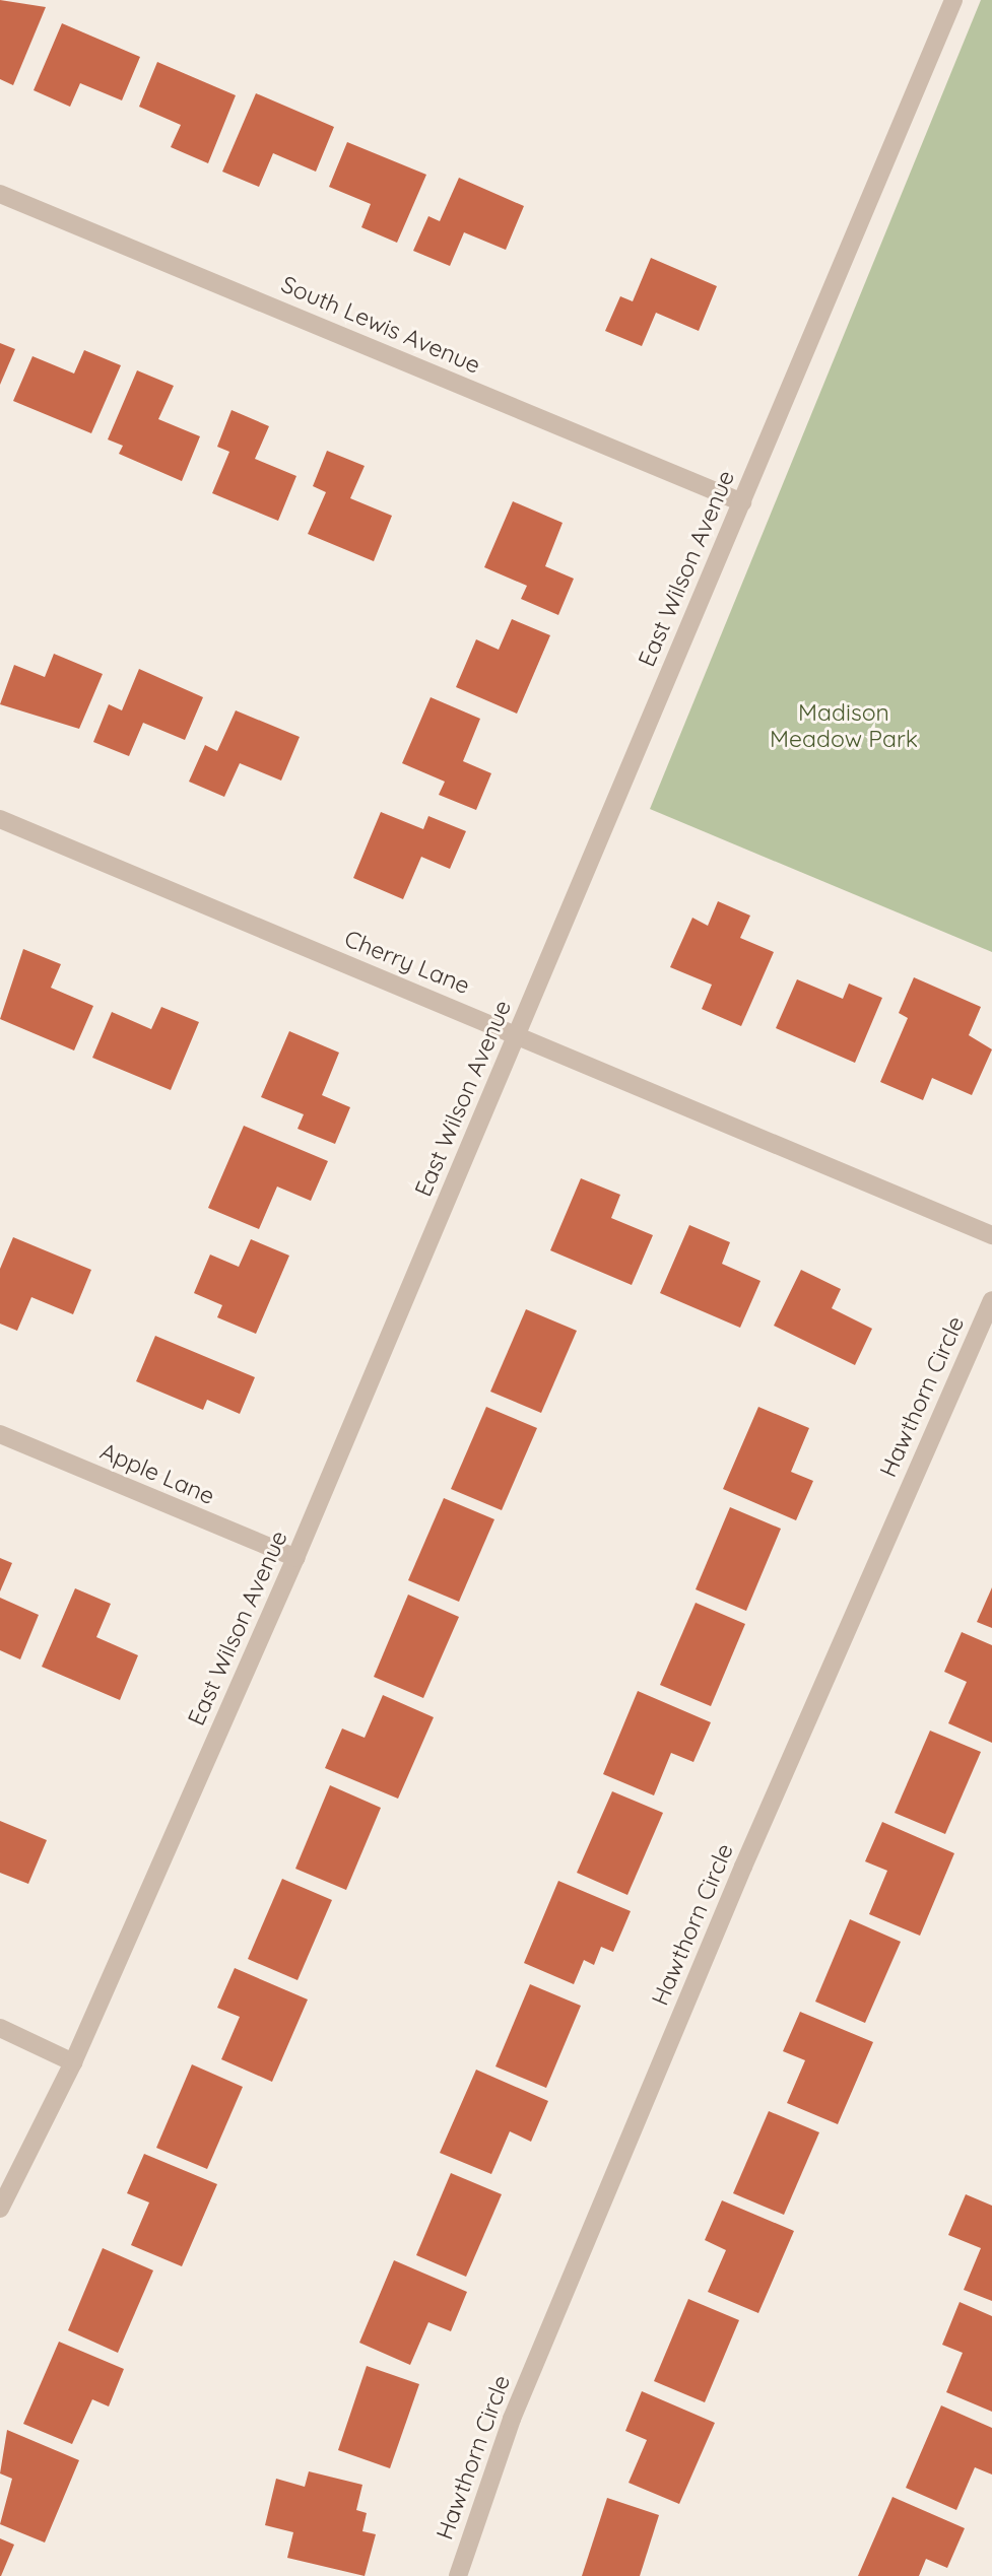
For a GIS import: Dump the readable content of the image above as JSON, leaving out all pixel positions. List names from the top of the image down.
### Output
{
  "streets": {
    "street": [
      "South Lewis Avenue",
      "East Wilson Avenue",
      "Cherry Lane",
      "Hawthorn Circle",
      "Apple Lane"
    ]
  },
  "crossings": [
    ["South Lewis Avenue", "East Wilson Avenue"],
    ["East Wilson Avenue", "Cherry Lane"],
    ["East Wilson Avenue", "Apple Lane"]
  ],
  "parks": ["Madison Meadow Park"]
}
